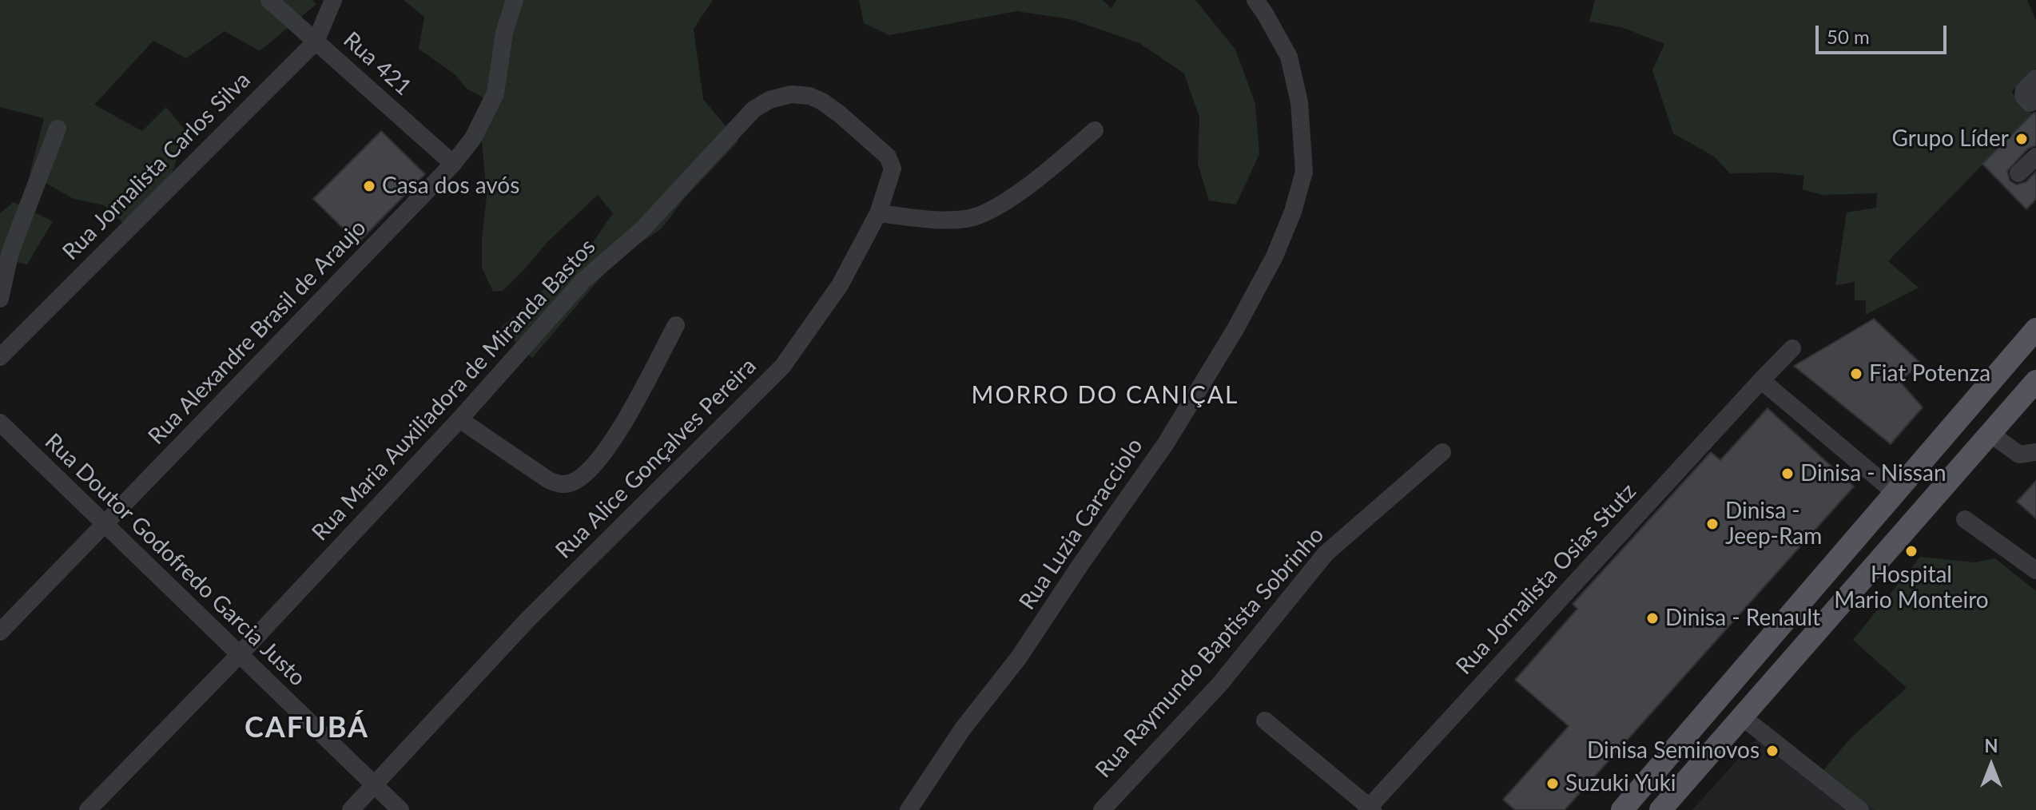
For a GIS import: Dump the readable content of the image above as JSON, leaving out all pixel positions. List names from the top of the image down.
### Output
{
  "streets": {
    "street": [
      "Rua 421",
      "Rua Jornalista Carlos Silva",
      "Rua Alexandre Brasil de Araujo",
      "Rua Maria Auxiliadora de Miranda Bastos",
      "Rua Alice Gonçalves Pereira",
      "Rua Luzia Caracciolo",
      "Rua Doutor Godofredo Garcia Justo",
      "Rua Jornalista Osias Stutz",
      "Rua Raymundo Baptista Sobrinho"
    ]
  },
  "crossings": [
    ["Rua 421", "Rua Jornalista Carlos Silva"],
    ["Rua 421", "Rua Alexandre Brasil de Araujo"],
    ["Rua Alexandre Brasil de Araujo", "Rua Doutor Godofredo Garcia Justo"],
    ["Rua Maria Auxiliadora de Miranda Bastos", "Rua Alice Gonçalves Pereira"],
    ["Rua Maria Auxiliadora de Miranda Bastos", "Rua Doutor Godofredo Garcia Justo"],
    ["Rua Alice Gonçalves Pereira", "Rua Doutor Godofredo Garcia Justo"]
  ],
  "districts": ["MORRO DO CANIÇAL", "CAFUBÁ"],
  "places": [
    "Grupo Líder",
    "Casa dos avós",
    "Fiat Potenza",
    "Dinisa - Nissan",
    "Dinisa - Jeep-Ram",
    "Hospital Mario Monteiro",
    "Dinisa - Renault",
    "Dinisa Seminovos",
    "Suzuki Yuki"
  ],
  "scale_bar": "50 m",
  "north": "top"
}
